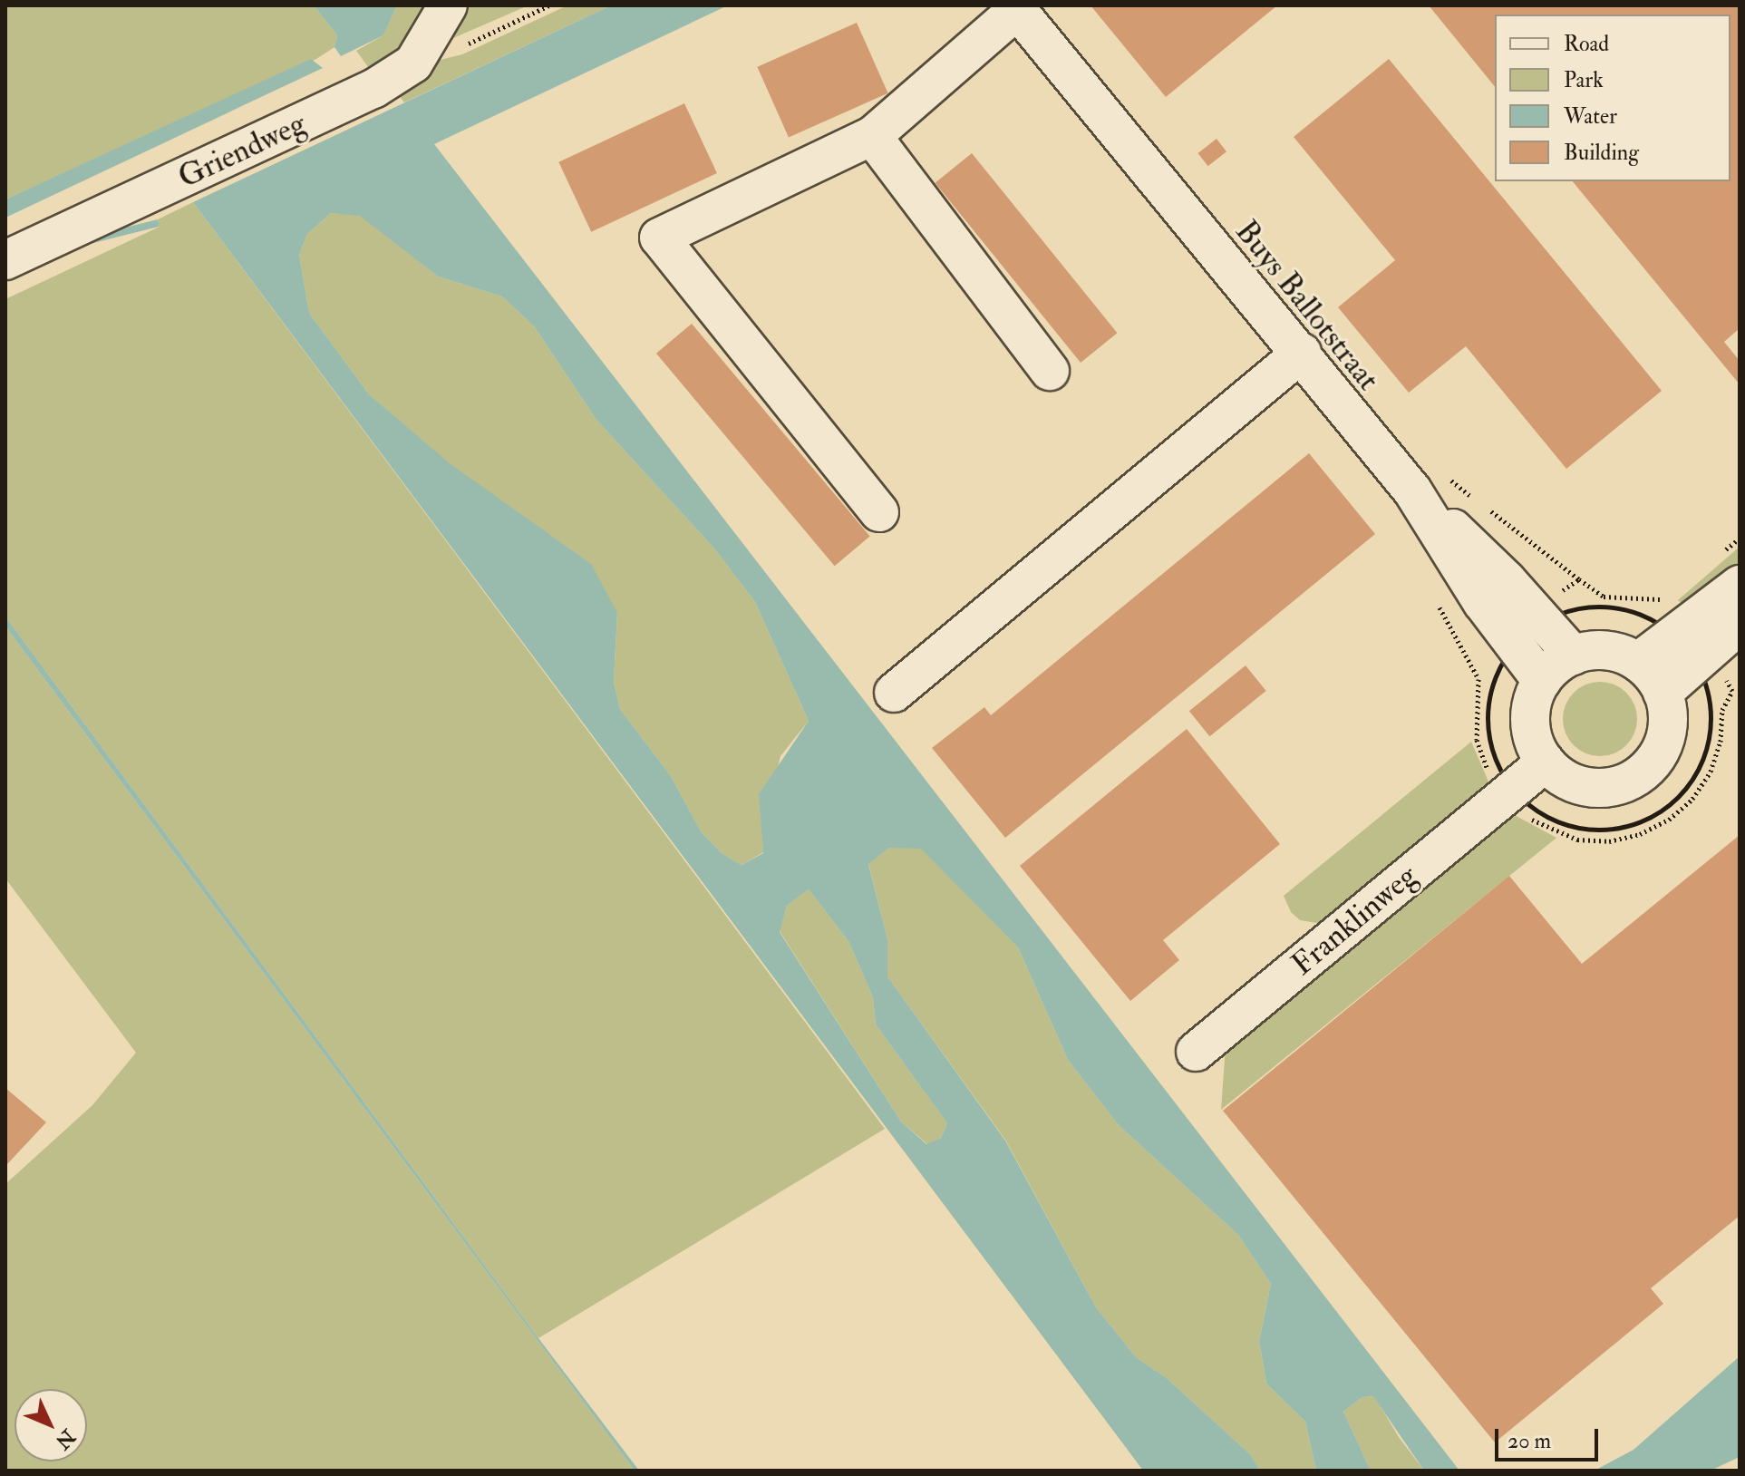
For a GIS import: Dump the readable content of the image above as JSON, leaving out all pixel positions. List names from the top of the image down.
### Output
{
  "streets": {
    "street": ["Griendweg", "Buys Ballotstraat", "Franklinweg"]
  },
  "crossings": [
    ["Buys Ballotstraat", "Franklinweg"]
  ],
  "legend": [
    "Road",
    "Park",
    "Water",
    "Building"
  ],
  "scale_bar": "20 m",
  "north": "bottom right"
}
